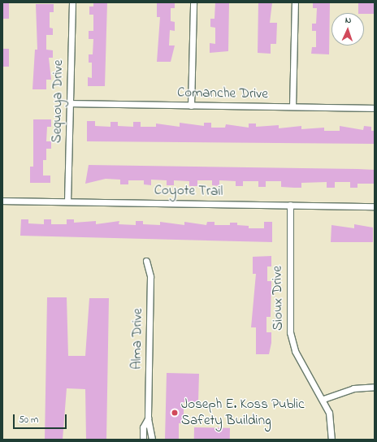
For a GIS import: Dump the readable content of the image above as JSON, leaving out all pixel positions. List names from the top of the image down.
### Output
{
  "streets": {
    "street": [
      "Comanche Drive",
      "Sequoya Drive",
      "Coyote Trail",
      "Sioux Drive",
      "Alma Drive"
    ]
  },
  "crossings": [
    ["Comanche Drive", "Sequoya Drive"],
    ["Sequoya Drive", "Coyote Trail"],
    ["Coyote Trail", "Sioux Drive"]
  ],
  "places": ["Joseph E. Koss Public Safety Building"],
  "scale_bar": "50 m",
  "north": "top"
}
